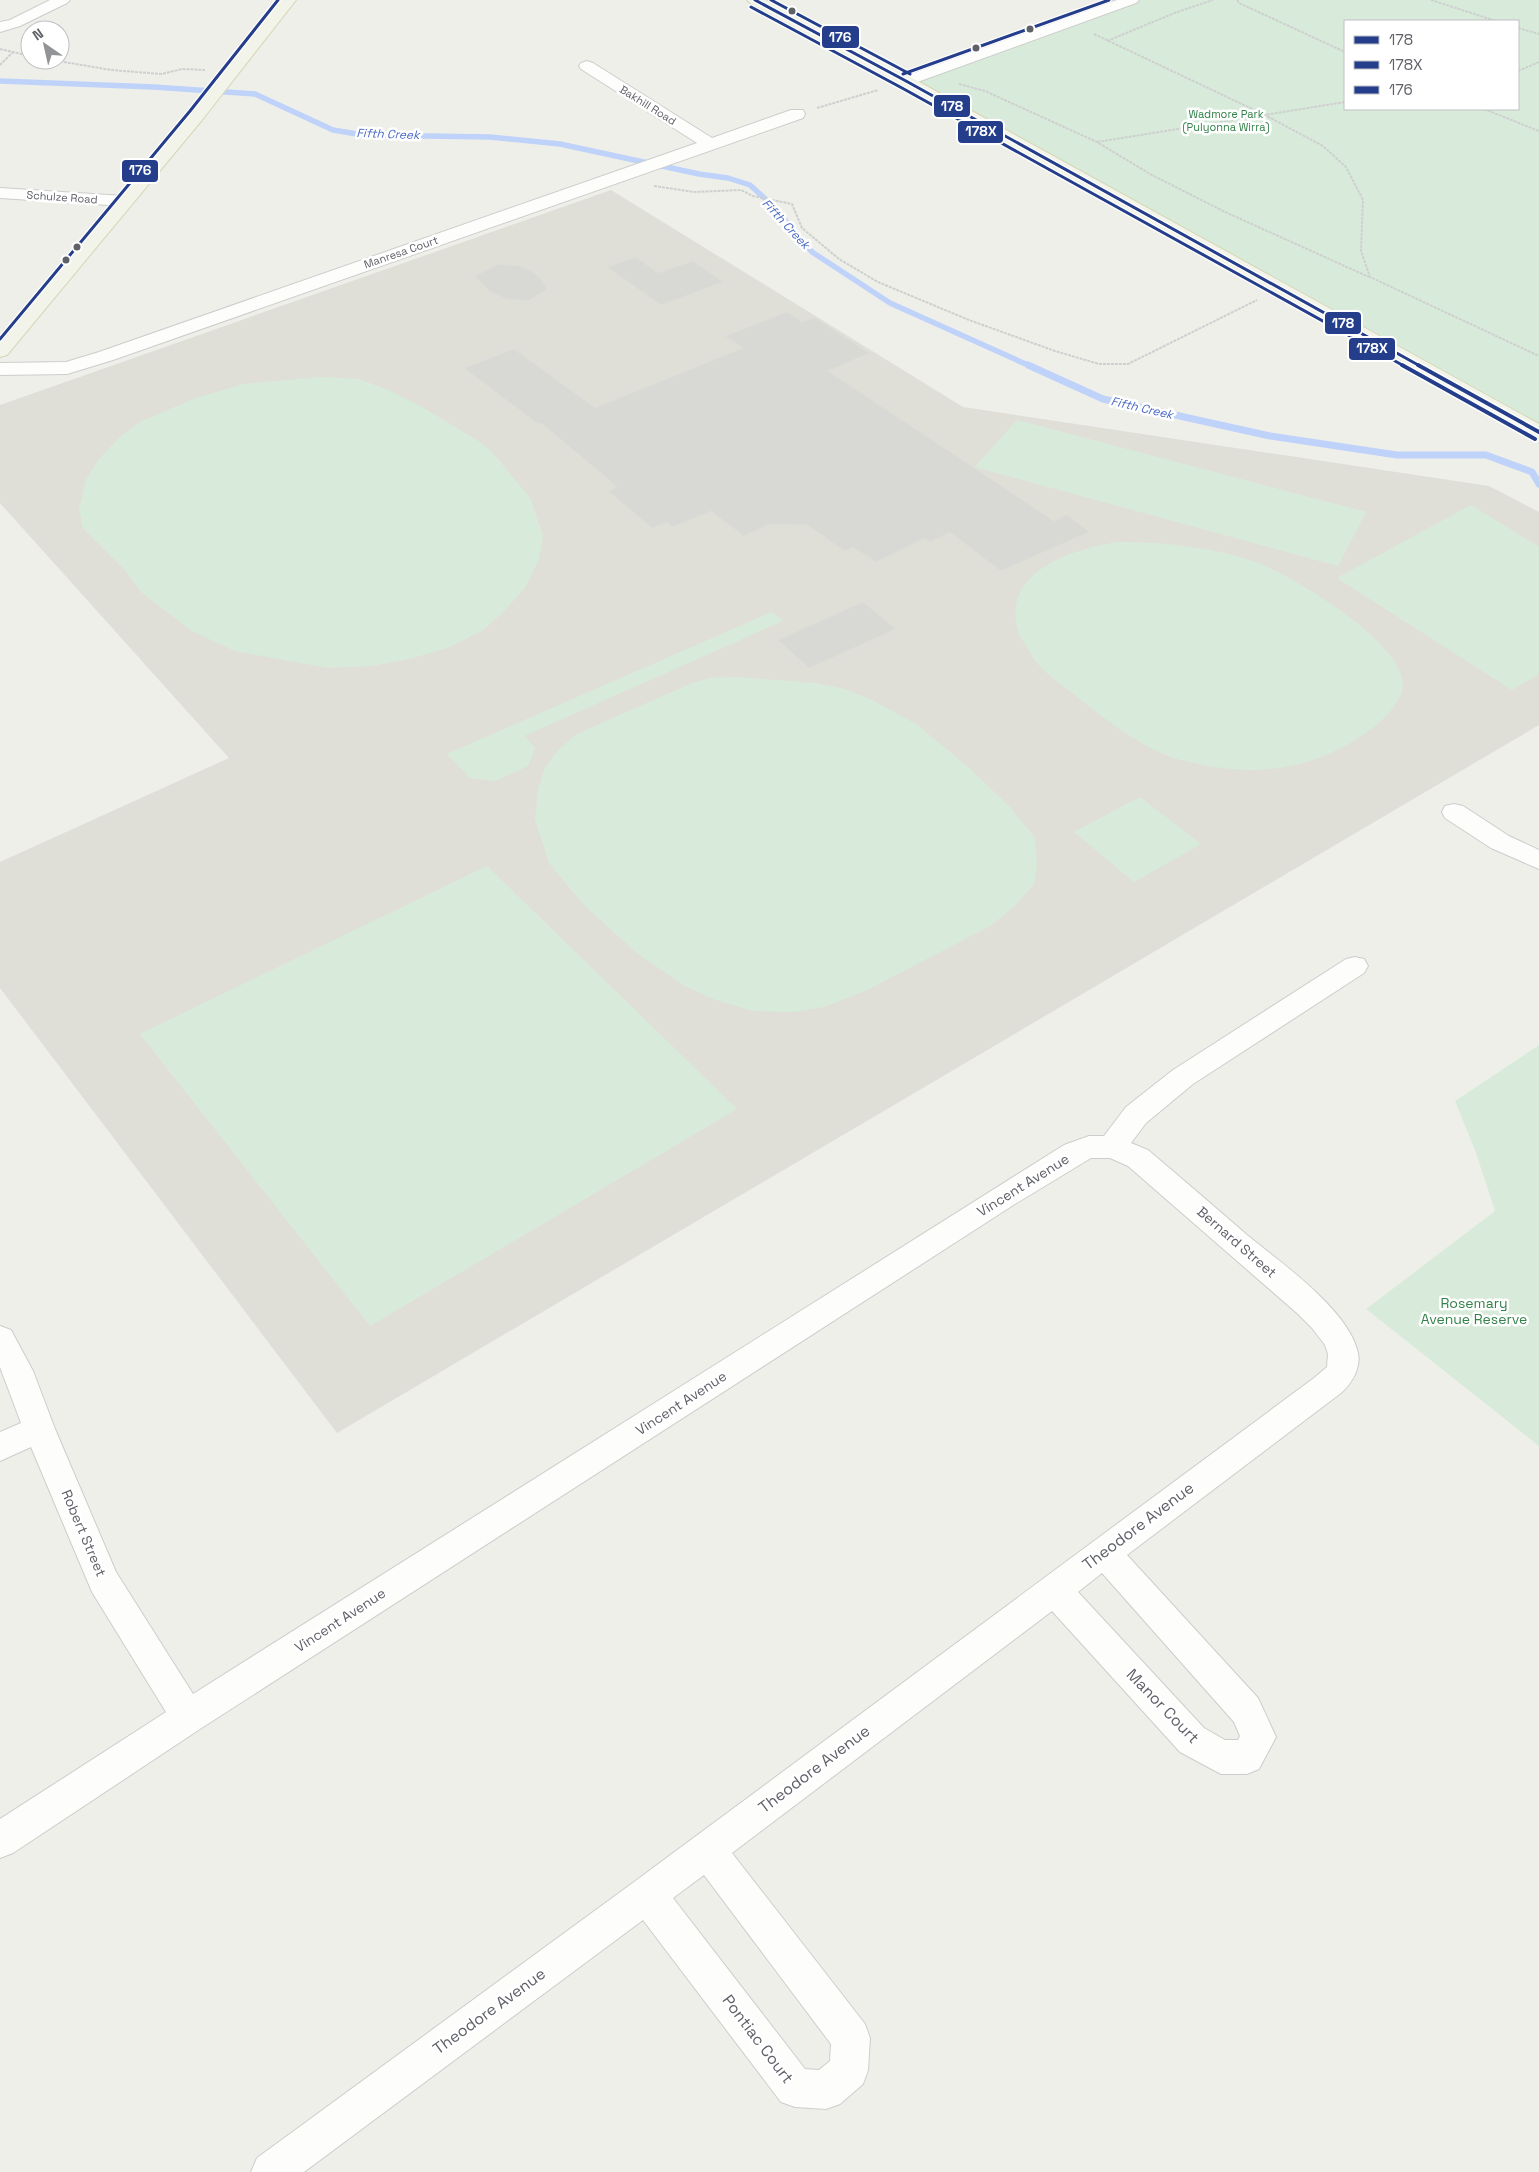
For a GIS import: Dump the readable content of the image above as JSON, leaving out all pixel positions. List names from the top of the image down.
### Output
{
  "streets": {
    "street": [
      "Bakhill Road",
      "Schulze Road",
      "Manresa Court",
      "Vincent Avenue",
      "Bernard Street",
      "Theodore Avenue",
      "Robert Street",
      "Manor Court",
      "Pontiac Court"
    ]
  },
  "crossings": [
    ["Bakhill Road", "Manresa Court"],
    ["Vincent Avenue", "Bernard Street"],
    ["Vincent Avenue", "Robert Street"],
    ["Bernard Street", "Theodore Avenue"],
    ["Theodore Avenue", "Manor Court"],
    ["Theodore Avenue", "Pontiac Court"]
  ],
  "water": ["Fifth Creek"],
  "parks": ["Wadmore Park (Pulyonna Wirra)", "Rosemary Avenue Reserve"],
  "lines": ["transit line 178", "transit line 176", "transit line 178X"],
  "legend": ["178", "178X", "176"],
  "north": "top left"
}
